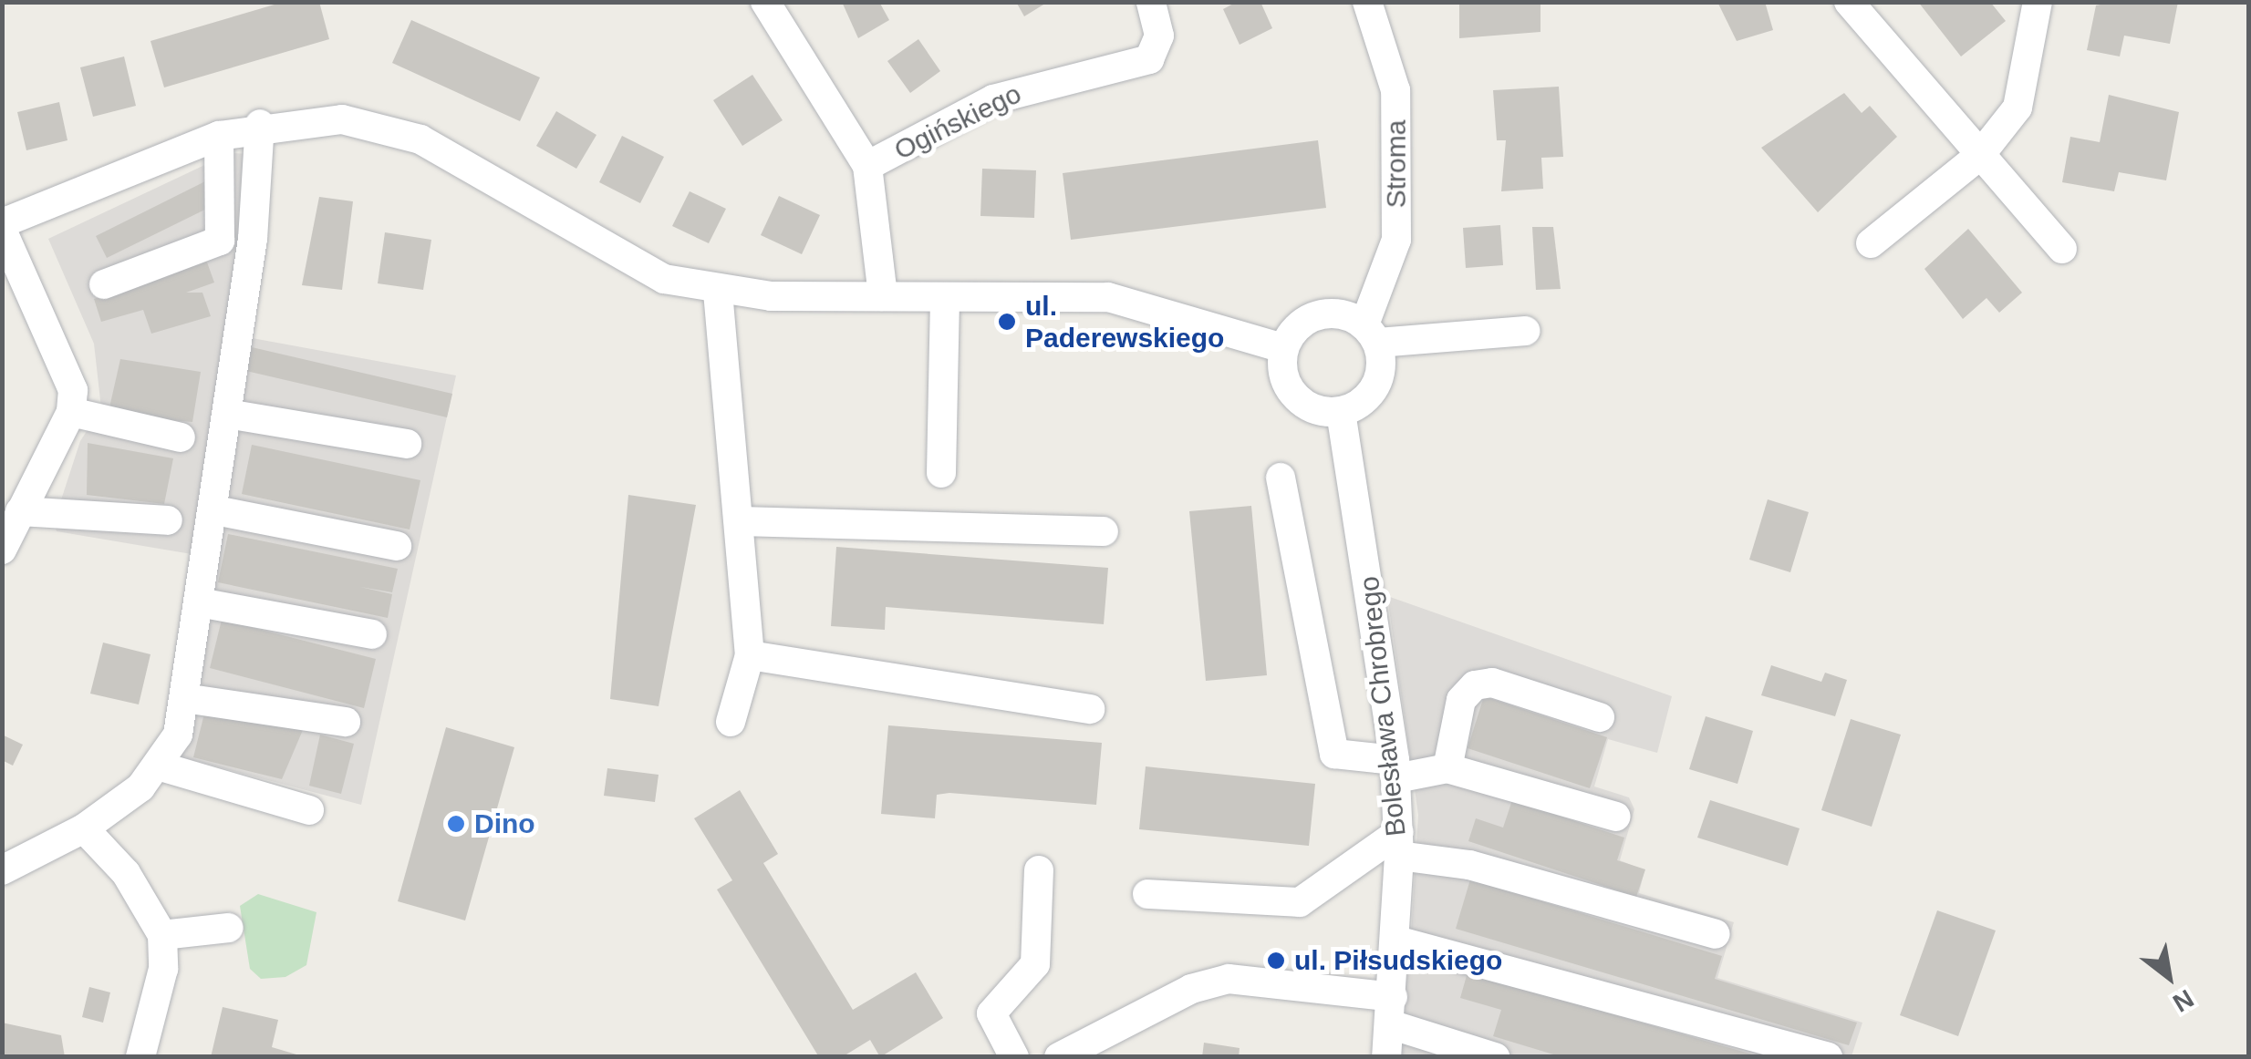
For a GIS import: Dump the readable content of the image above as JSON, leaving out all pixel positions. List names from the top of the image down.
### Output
{
  "streets": {
    "street": ["Ogińskiego", "Stroma", "Bolesława Chrobrego"]
  },
  "crossings": [
    ["Stroma", "Bolesława Chrobrego"]
  ],
  "places": ["ul. Paderewskiego", "Dino", "ul. Piłsudskiego"],
  "north": "bottom right"
}
